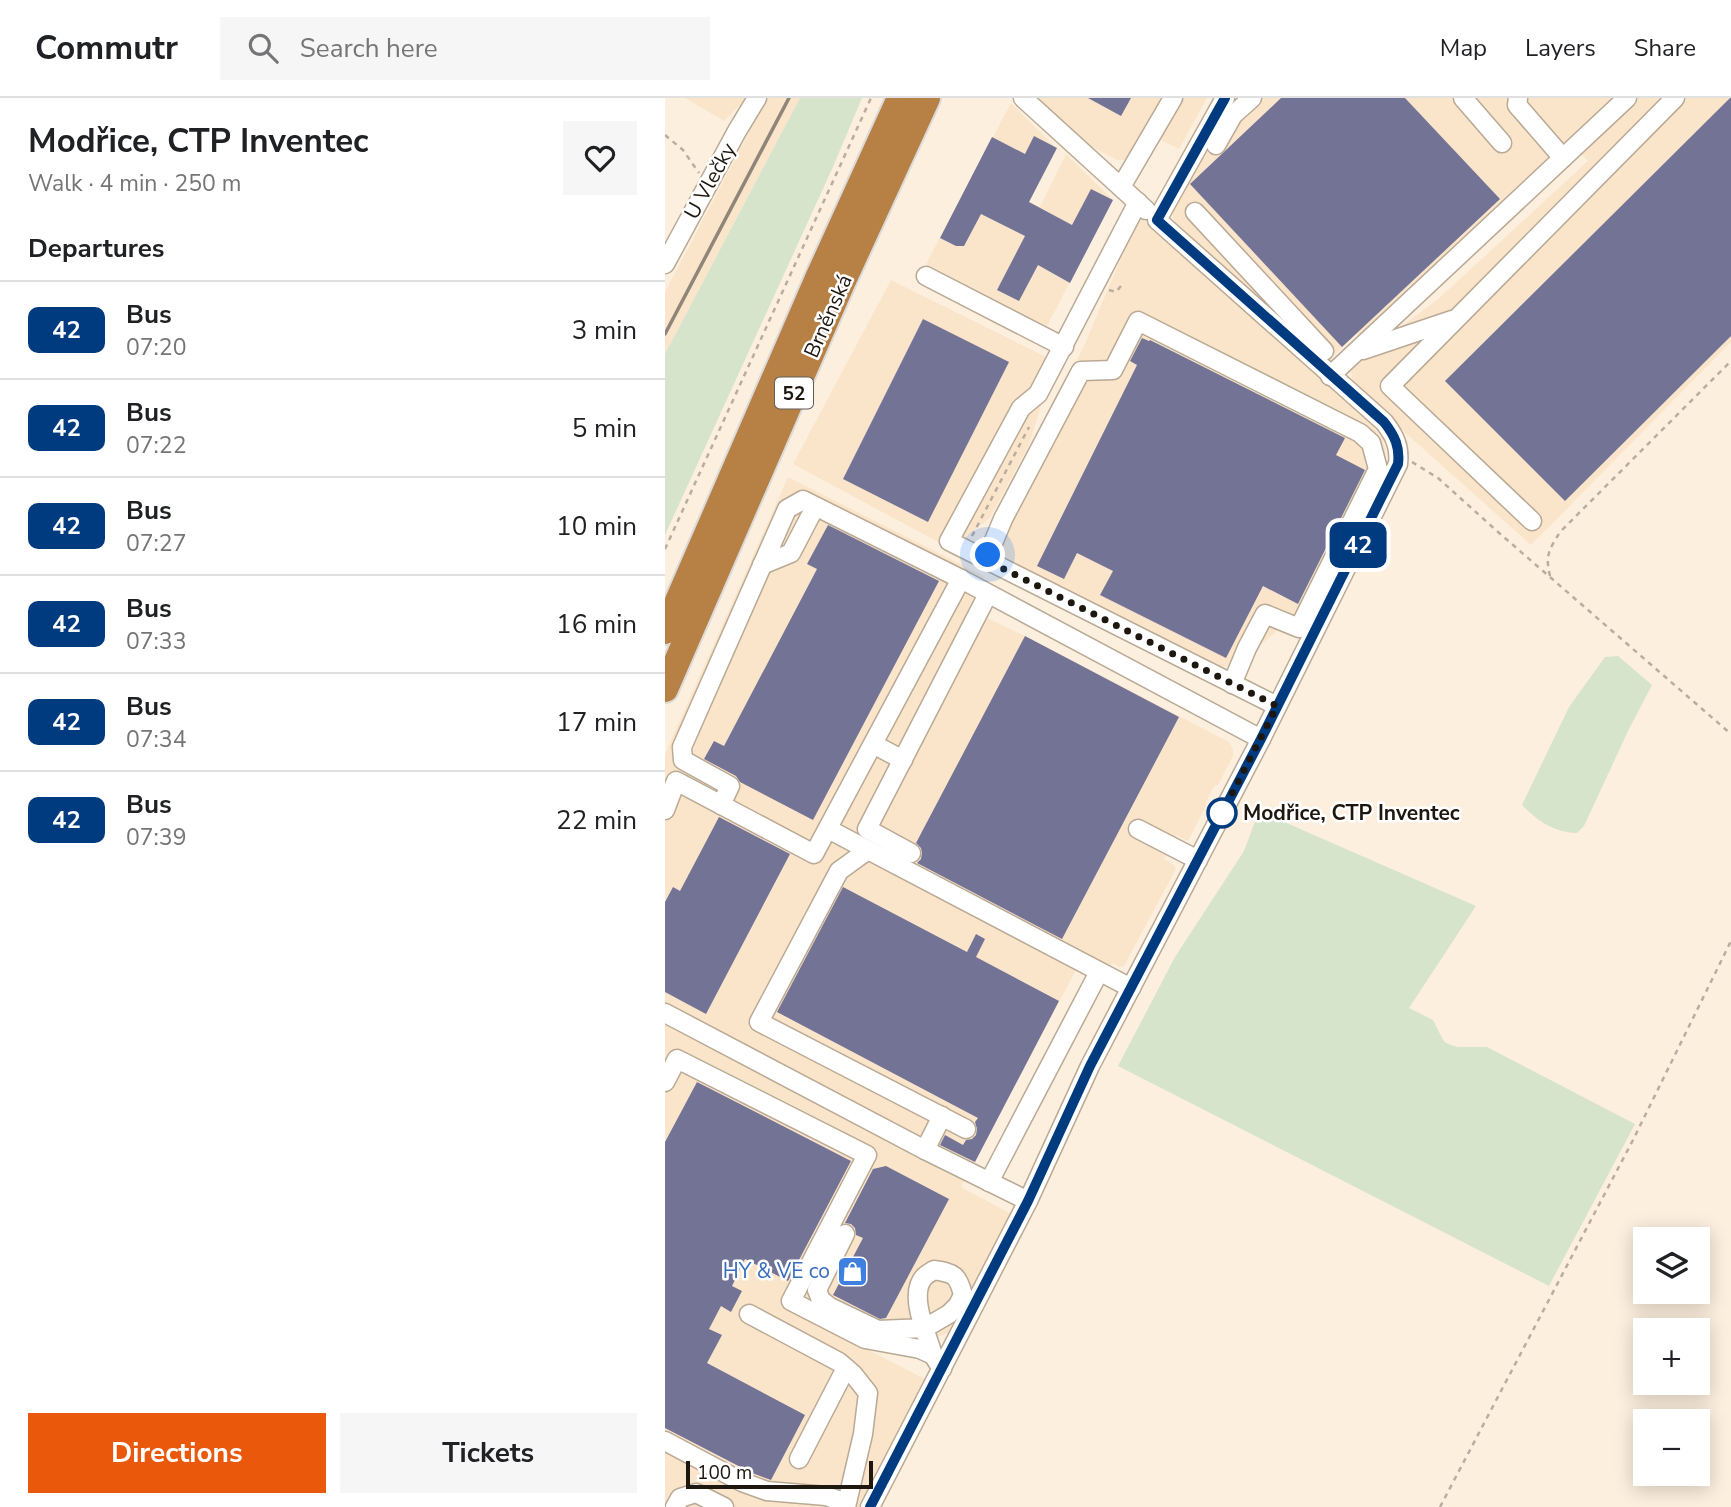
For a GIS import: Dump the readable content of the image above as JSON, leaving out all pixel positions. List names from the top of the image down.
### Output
{
  "streets": {
    "highway": ["Brněnská", "52"],
    "street": ["U Vlečky"]
  },
  "places": {
    "other": ["Modřice, CTP Inventec"],
    "shop": ["HY & VE co"]
  },
  "lines": ["bus line 42"],
  "scale_bar": "100 m",
  "page": {
    "header": "Commutr",
    "search": "Search here",
    "nav": ["Map", "Layers", "Share"],
    "heading": [
      ["Modřice, CTP Inventec", "Walk · 4 min · 250 m"],
      "Departures"
    ],
    "on_map": "42",
    "list": [
      {
        "mark": "42",
        "name": "Bus",
        "note": "07:20",
        "value": "3 min"
      },
      {
        "mark": "42",
        "name": "Bus",
        "note": "07:22",
        "value": "5 min"
      },
      {
        "mark": "42",
        "name": "Bus",
        "note": "07:27",
        "value": "10 min"
      },
      {
        "mark": "42",
        "name": "Bus",
        "note": "07:33",
        "value": "16 min"
      },
      {
        "mark": "42",
        "name": "Bus",
        "note": "07:34",
        "value": "17 min"
      },
      {
        "mark": "42",
        "name": "Bus",
        "note": "07:39",
        "value": "22 min"
      }
    ],
    "map_buttons": ["+", "−"],
    "buttons": ["Directions", "Tickets"],
    "scale": "100 m"
  }
}
